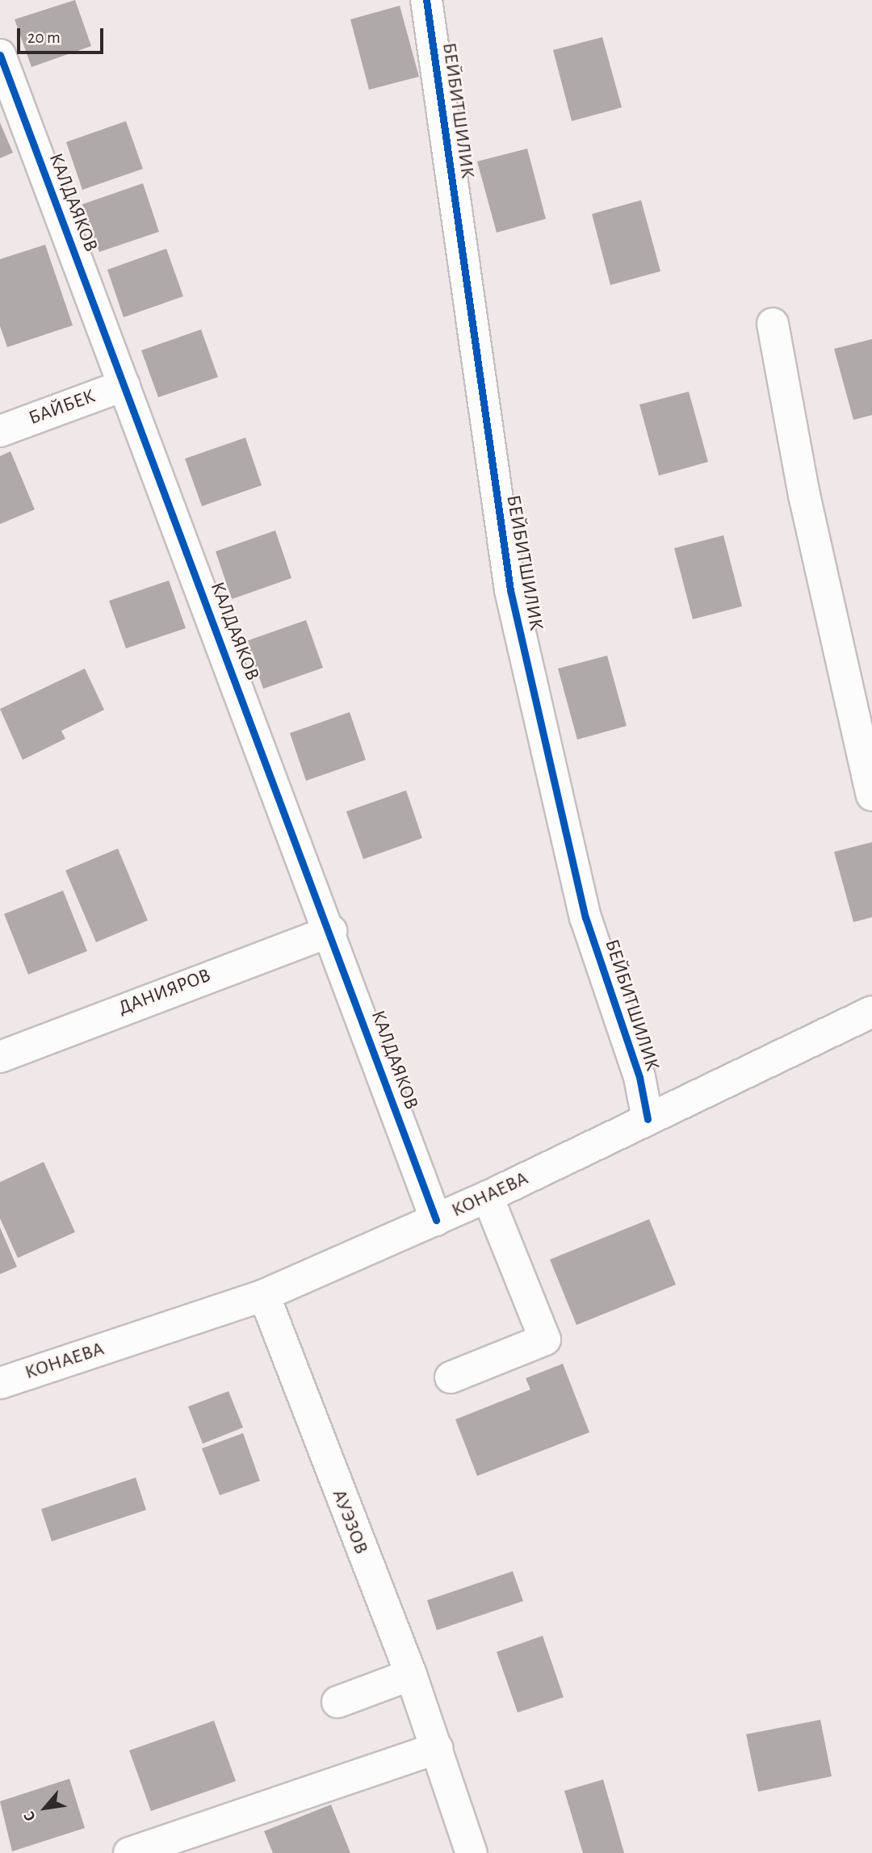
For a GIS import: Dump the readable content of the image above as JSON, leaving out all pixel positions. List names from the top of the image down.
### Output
{
  "streets": {
    "street": [
      "БЕЙБИТШИЛИК",
      "КАЛДАЯКОВ",
      "БАЙБЕК",
      "ДАНИЯРОВ",
      "КОНАЕВА",
      "АУЭЗОВ"
    ]
  },
  "crossings": [
    ["БЕЙБИТШИЛИК", "КОНАЕВА"],
    ["КАЛДАЯКОВ", "БАЙБЕК"],
    ["КАЛДАЯКОВ", "ДАНИЯРОВ"],
    ["КАЛДАЯКОВ", "КОНАЕВА"],
    ["КОНАЕВА", "АУЭЗОВ"]
  ],
  "scale_bar": "20 m",
  "north": "bottom left"
}
